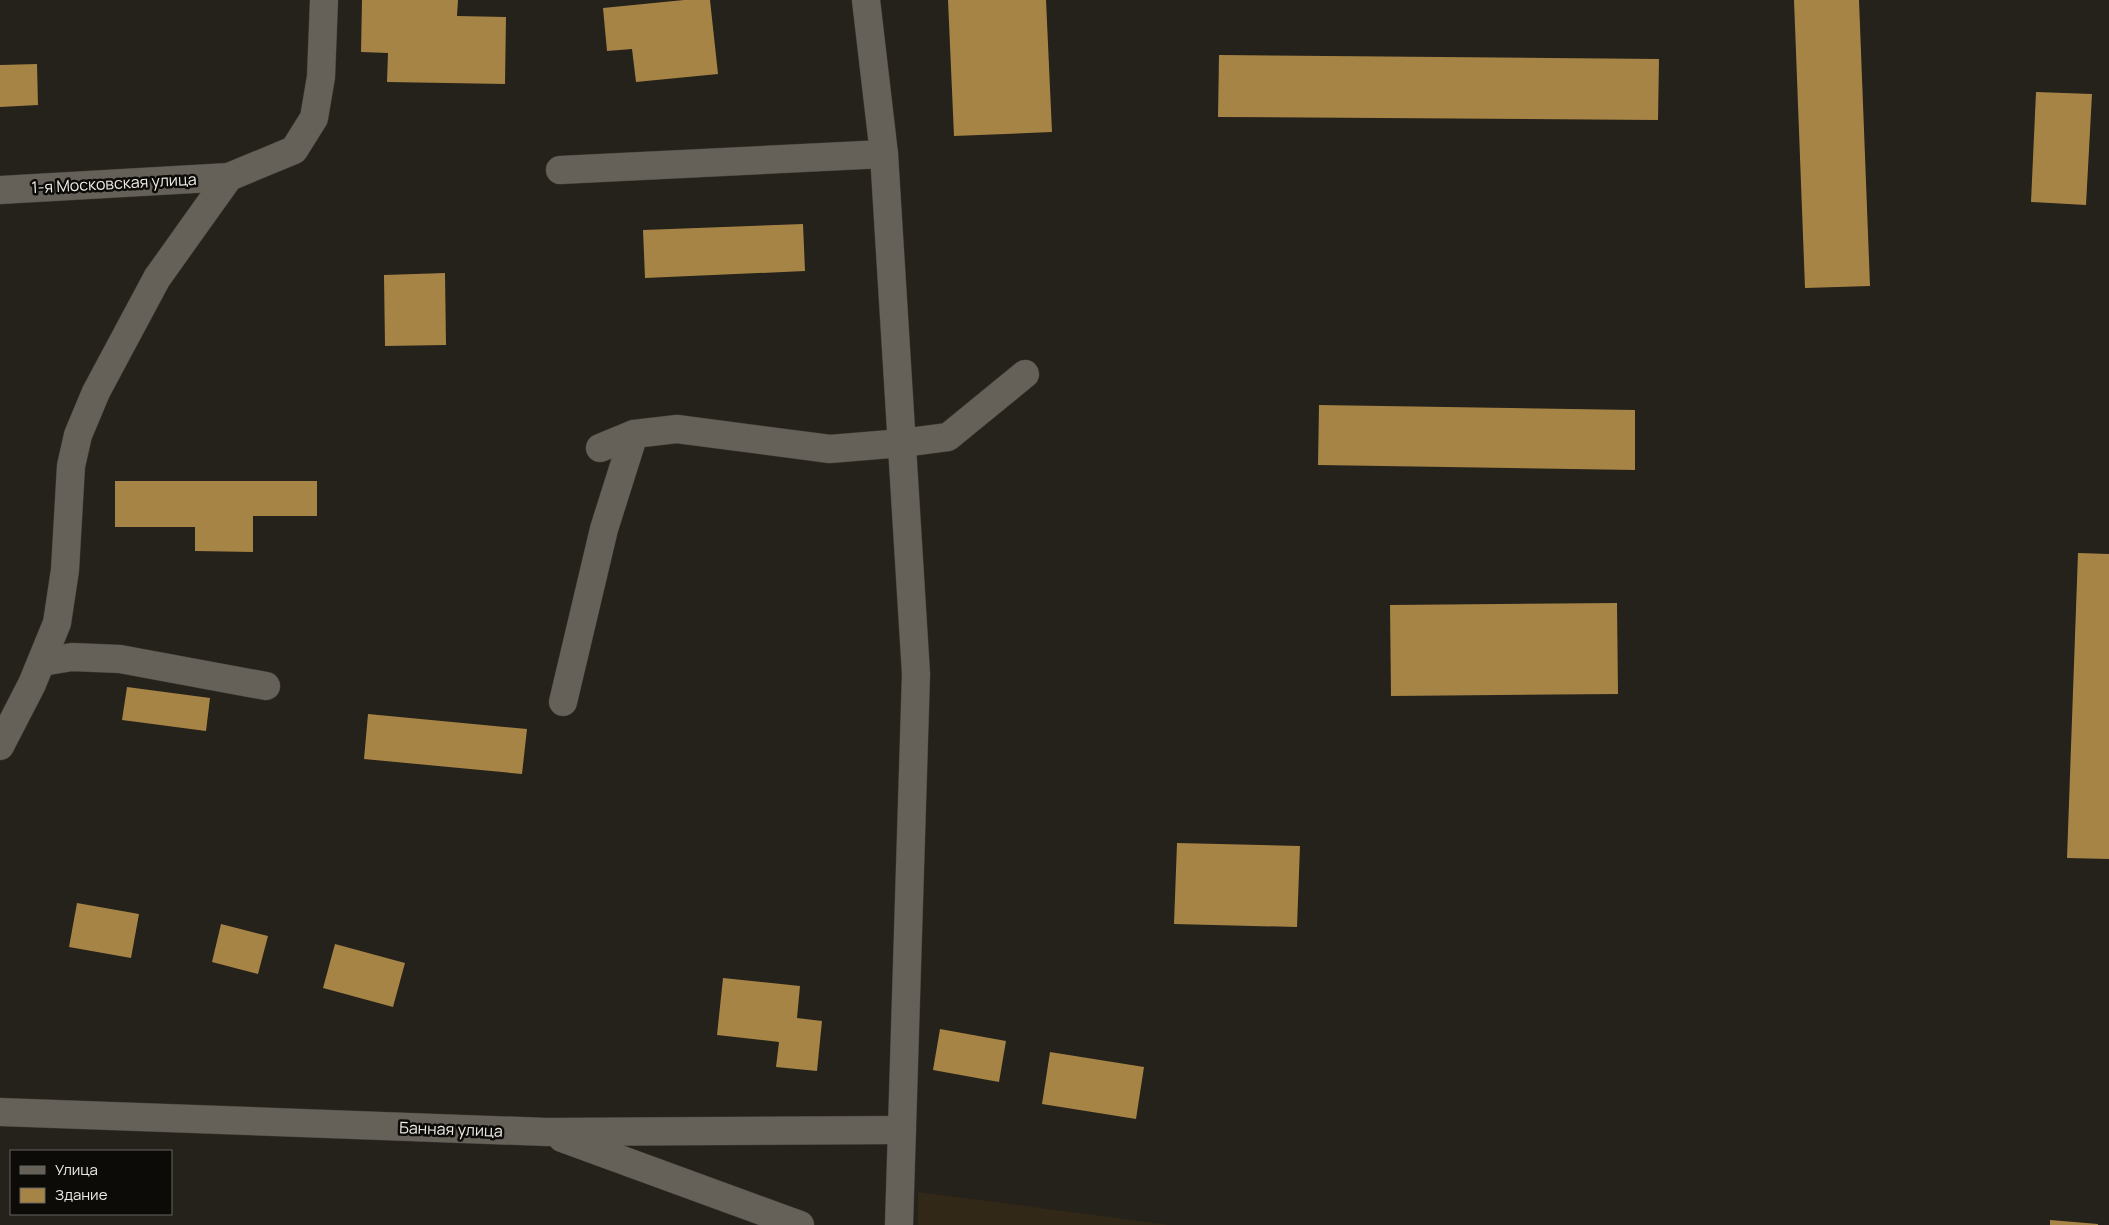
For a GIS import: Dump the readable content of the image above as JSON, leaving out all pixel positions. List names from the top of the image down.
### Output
{
  "streets": {
    "street": ["1-я Московская улица", "Банная улица"]
  },
  "legend": ["Улица", "Здание"]
}
